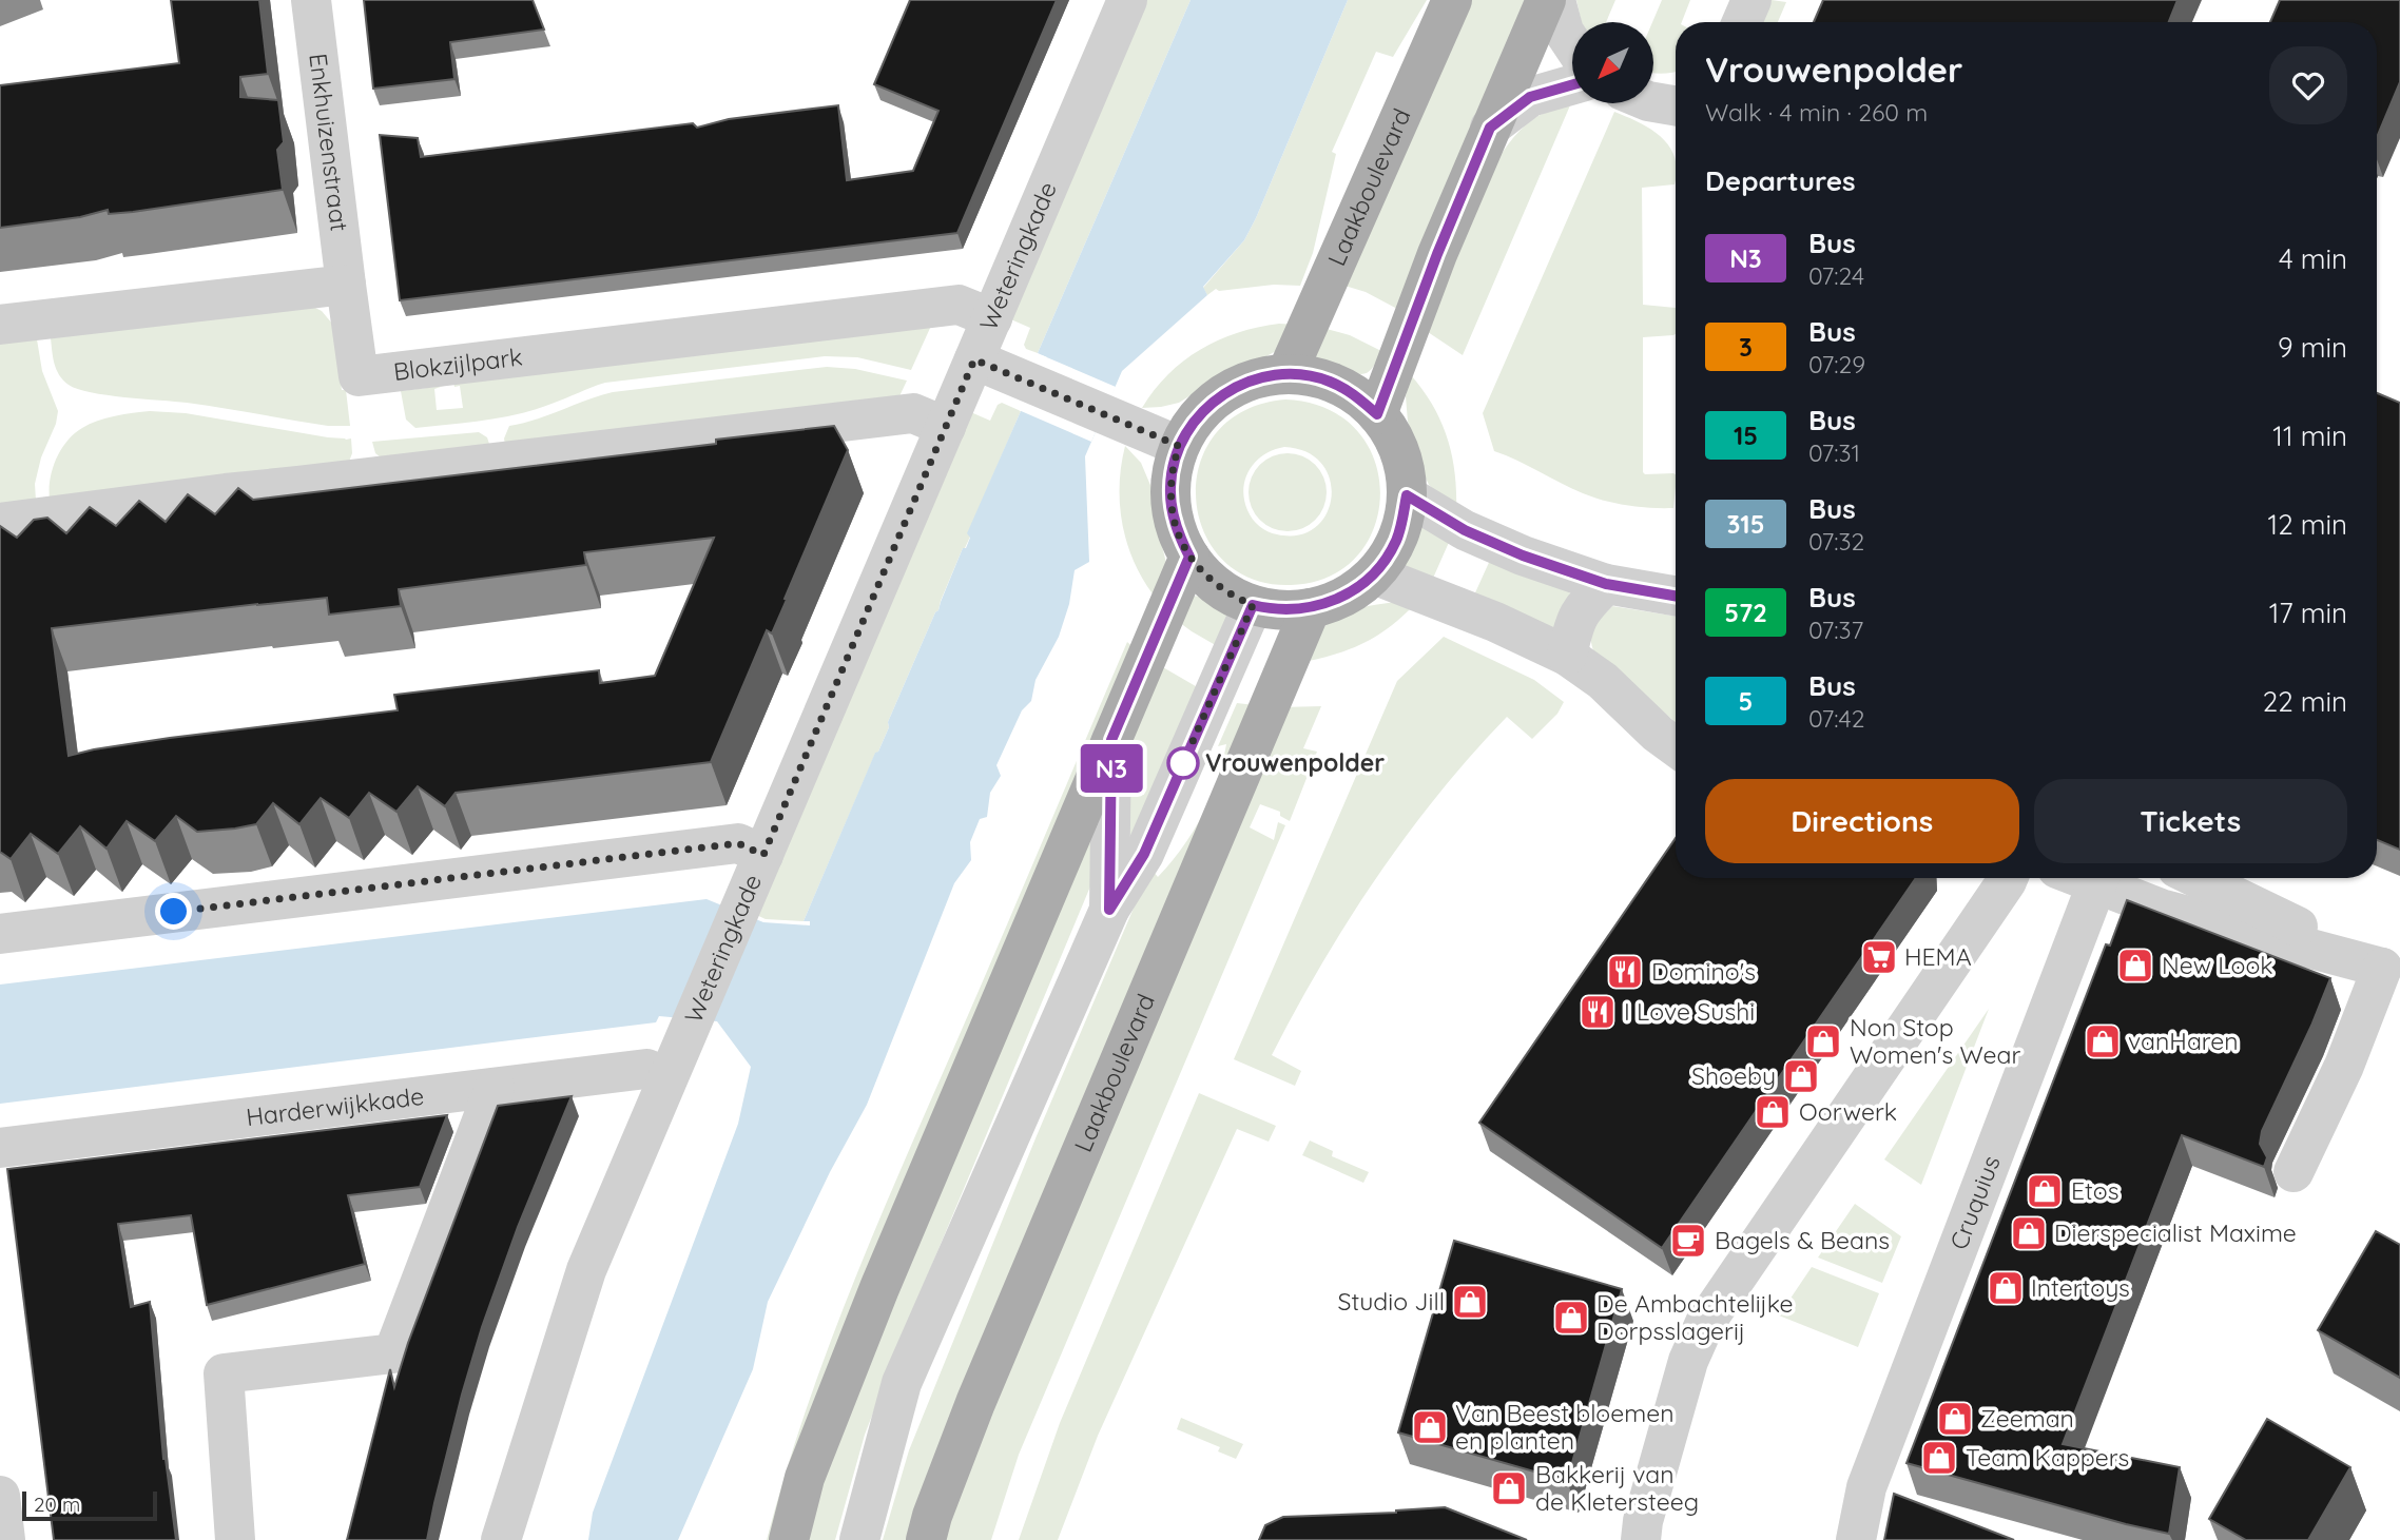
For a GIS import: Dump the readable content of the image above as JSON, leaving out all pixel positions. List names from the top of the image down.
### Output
{
  "streets": {
    "main road": ["Laakboulevard"],
    "street": [
      "Enkhuizenstraat",
      "Weteringkade",
      "Blokzijlpark",
      "Harderwijkkade",
      "Cruquius"
    ]
  },
  "crossings": [
    ["Enkhuizenstraat", "Blokzijlpark"],
    ["Weteringkade", "Blokzijlpark"],
    ["Weteringkade", "Harderwijkkade"]
  ],
  "places": {
    "other": ["Vrouwenpolder"],
    "supermarket": ["HEMA"],
    "shop": [
      "New Look",
      "Non Stop Women's Wear",
      "vanHaren",
      "Shoeby",
      "Oorwerk",
      "Etos",
      "Dierspecialist Maxime",
      "Intertoys",
      "Studio Jill",
      "De Ambachtelijke Dorpsslagerij",
      "Zeeman",
      "Van Beest bloemen en planten",
      "Team Kappers",
      "Bakkerij van de Kletersteeg"
    ],
    "restaurant": ["Domino's", "I Love Sushi"],
    "cafe": ["Bagels & Beans"]
  },
  "lines": ["bus line N3"],
  "scale_bar": "20 m",
  "north": "bottom left",
  "page": {
    "on_map": "N3",
    "heading": [
      ["Vrouwenpolder", "Walk · 4 min · 260 m"],
      "Departures"
    ],
    "list": [
      {
        "mark": "N3",
        "name": "Bus",
        "note": "07:24",
        "value": "4 min"
      },
      {
        "mark": "3",
        "name": "Bus",
        "note": "07:29",
        "value": "9 min"
      },
      {
        "mark": "15",
        "name": "Bus",
        "note": "07:31",
        "value": "11 min"
      },
      {
        "mark": "315",
        "name": "Bus",
        "note": "07:32",
        "value": "12 min"
      },
      {
        "mark": "572",
        "name": "Bus",
        "note": "07:37",
        "value": "17 min"
      },
      {
        "mark": "5",
        "name": "Bus",
        "note": "07:42",
        "value": "22 min"
      }
    ],
    "buttons": ["Directions", "Tickets"],
    "scale": "20 m"
  }
}
